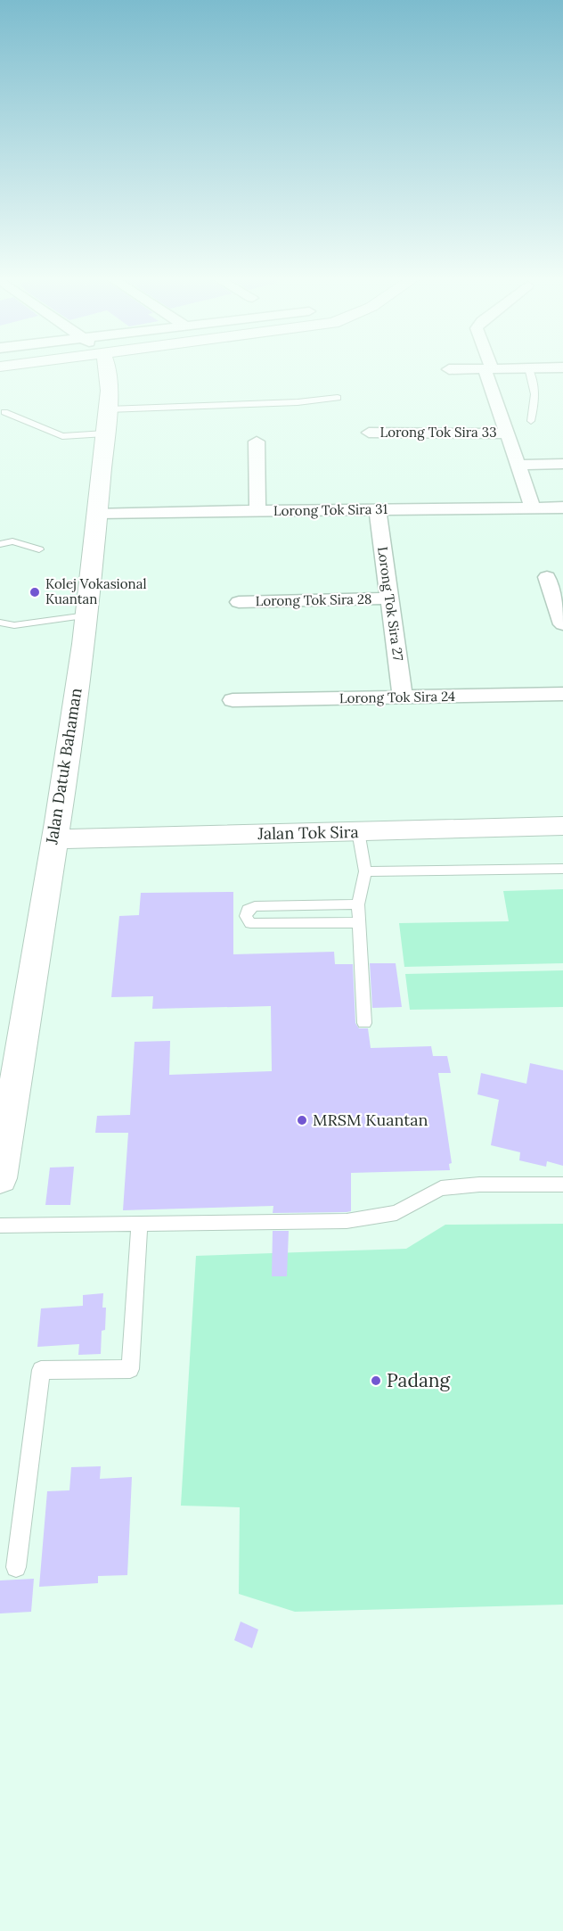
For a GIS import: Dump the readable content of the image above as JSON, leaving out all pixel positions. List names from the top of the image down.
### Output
{
  "streets": {
    "street": [
      "Lorong Tok Sira 33",
      "Lorong Tok Sira 31",
      "Lorong Tok Sira 28",
      "Lorong Tok Sira 27",
      "Lorong Tok Sira 24",
      "Jalan Datuk Bahaman",
      "Jalan Tok Sira"
    ]
  },
  "crossings": [
    ["Lorong Tok Sira 31", "Lorong Tok Sira 27"],
    ["Lorong Tok Sira 31", "Jalan Datuk Bahaman"],
    ["Lorong Tok Sira 28", "Lorong Tok Sira 27"],
    ["Lorong Tok Sira 27", "Lorong Tok Sira 24"],
    ["Jalan Datuk Bahaman", "Jalan Tok Sira"]
  ],
  "places": ["Kolej Vokasional Kuantan", "MRSM Kuantan", "Padang"]
}
